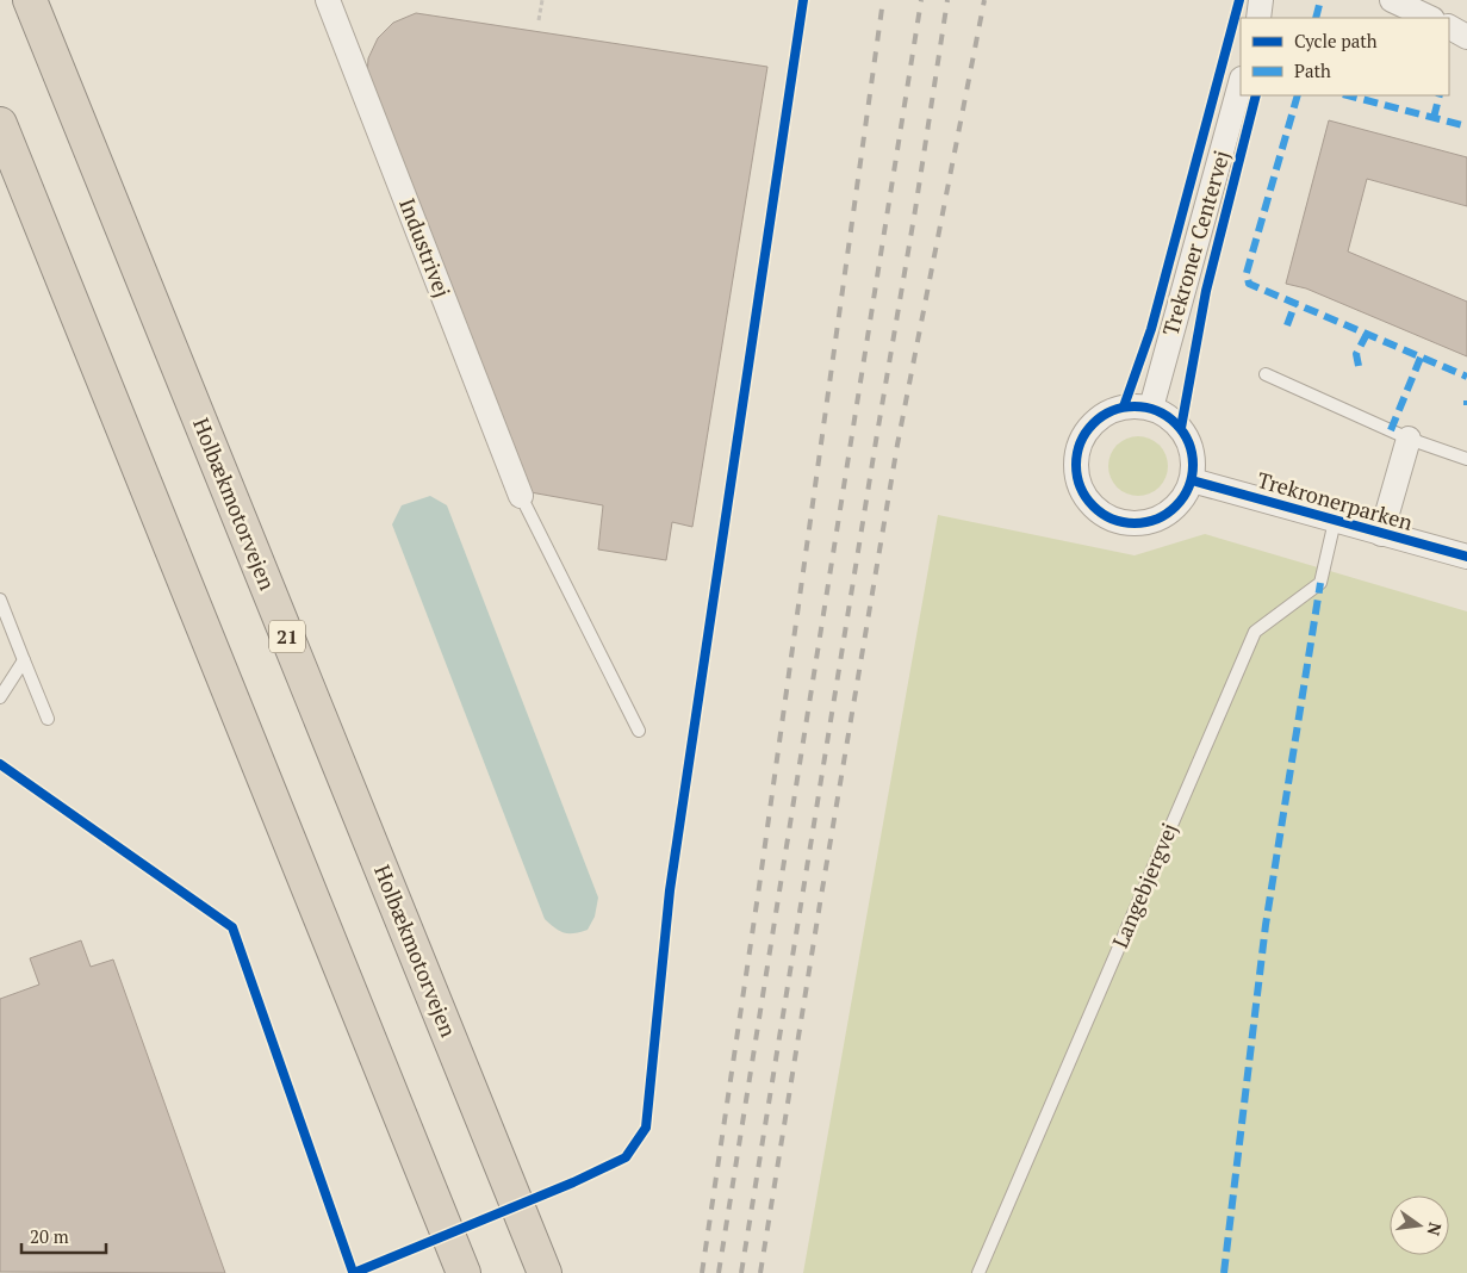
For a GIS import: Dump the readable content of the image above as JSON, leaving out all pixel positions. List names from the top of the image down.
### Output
{
  "streets": {
    "highway": ["Holbækmotorvejen", "21"],
    "street": ["Trekroner Centervej", "Industrivej", "Trekronerparken"],
    "lane": ["Langebjergvej"]
  },
  "crossings": [
    ["Trekroner Centervej", "Trekronerparken"],
    ["Trekronerparken", "Langebjergvej"]
  ],
  "legend": ["Cycle path", "Path"],
  "scale_bar": "20 m",
  "north": "right"
}
